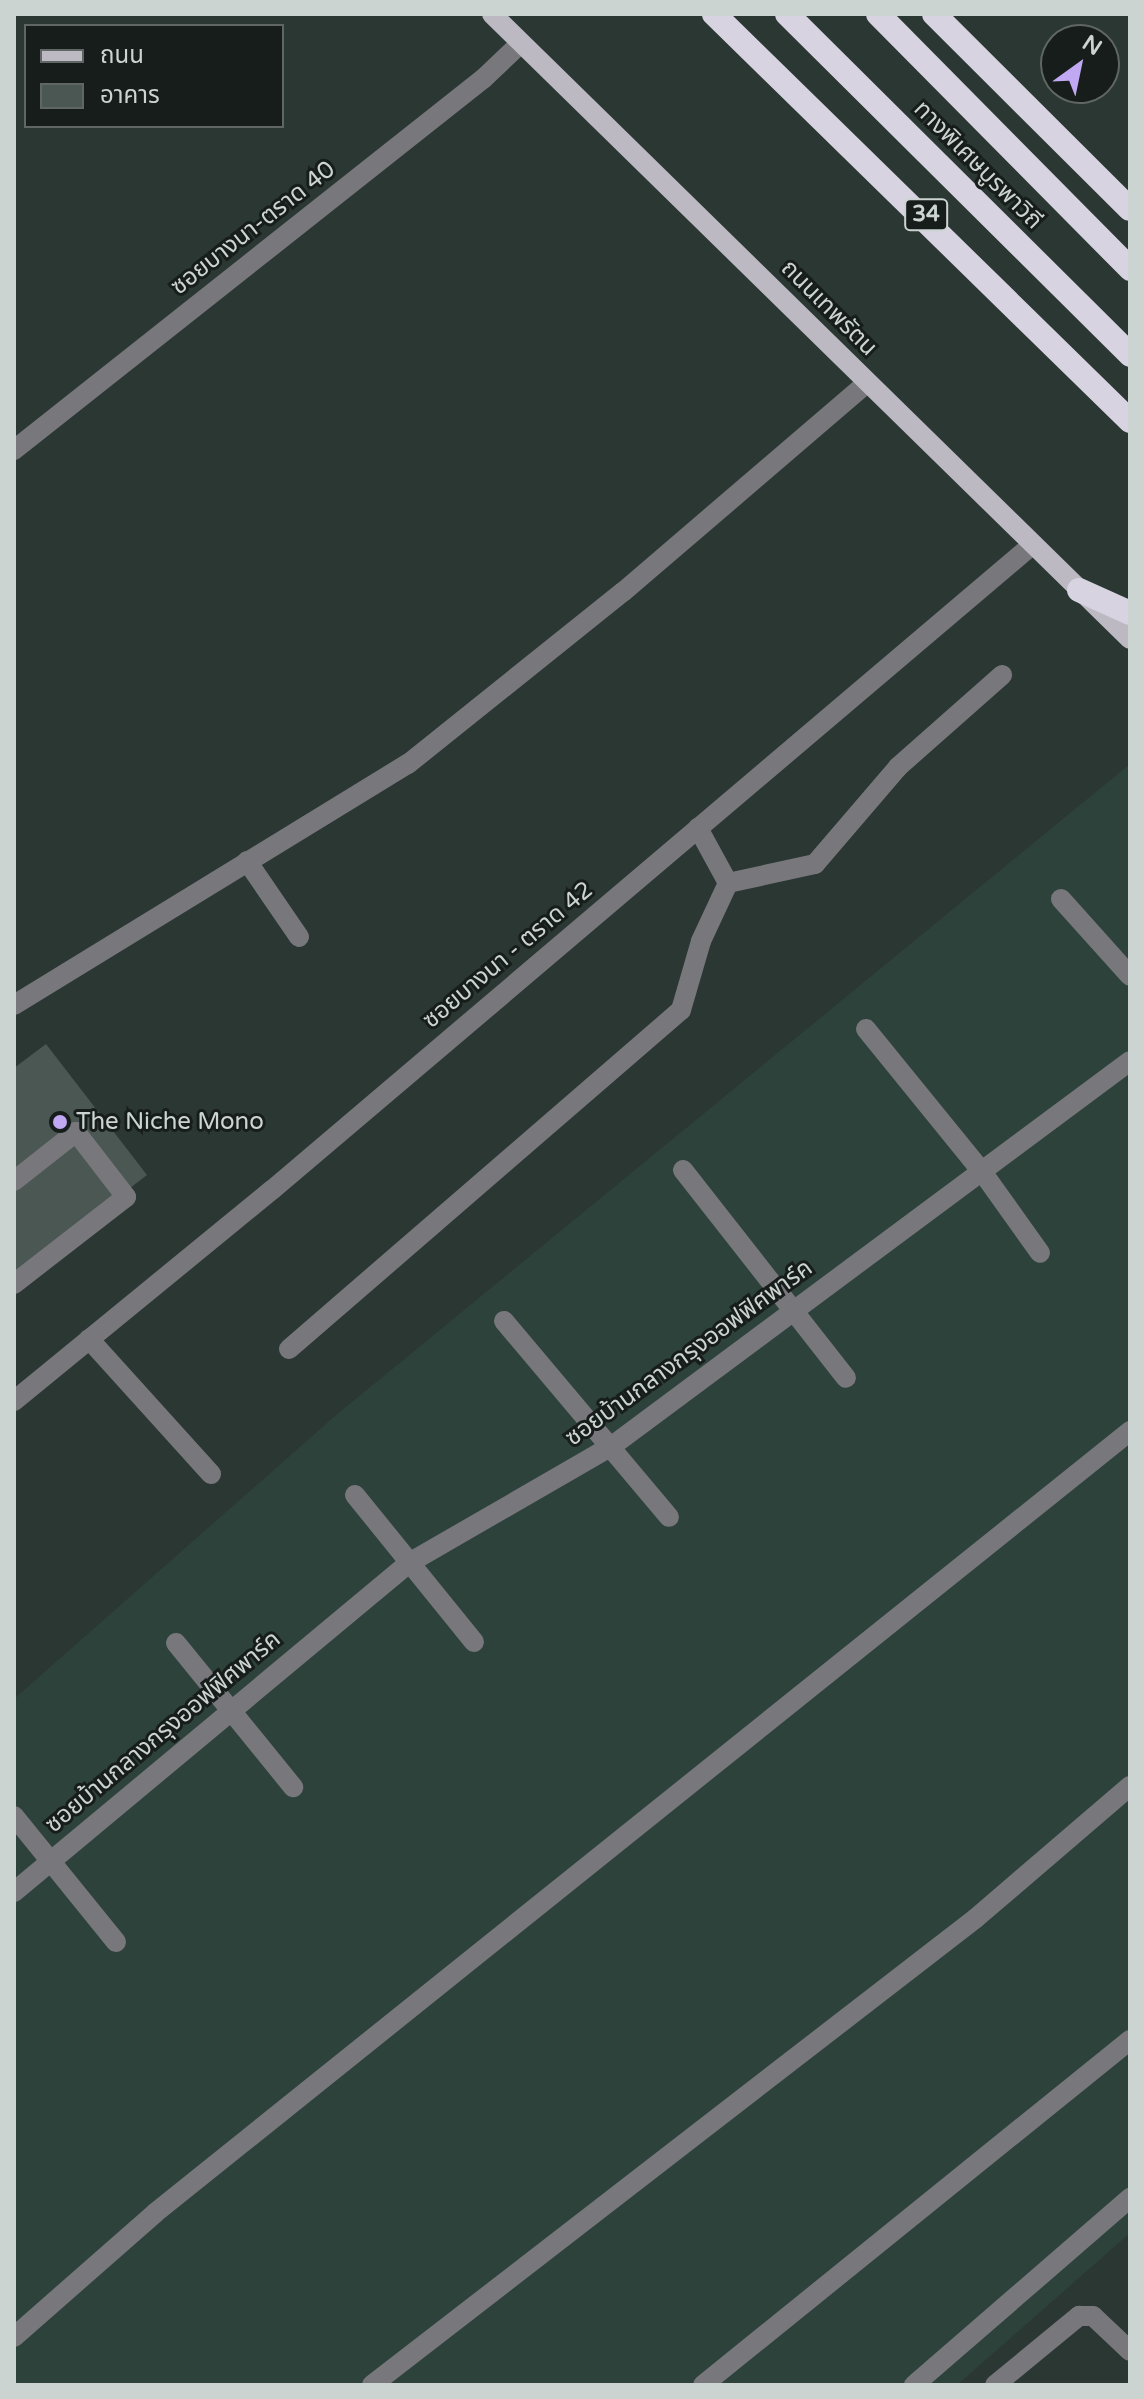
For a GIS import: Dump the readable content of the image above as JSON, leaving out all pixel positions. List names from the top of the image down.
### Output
{
  "streets": {
    "highway": ["ทางพิเศษบูรพาวิถี", "34"],
    "main road": ["ถนนเทพรัตน"],
    "street": ["ซอยบางนา-ตราด 40", "ซอยบางนา - ตราด 42", "ซอยบ้านกลางกรุงออฟฟิศพาร์ค"]
  },
  "crossings": [
    ["ซอยบางนา-ตราด 40", "ถนนเทพรัตน"],
    ["ถนนเทพรัตน", "ซอยบางนา - ตราด 42"]
  ],
  "places": ["The Niche Mono"],
  "legend": ["ถนน", "อาคาร"],
  "north": "top right"
}
